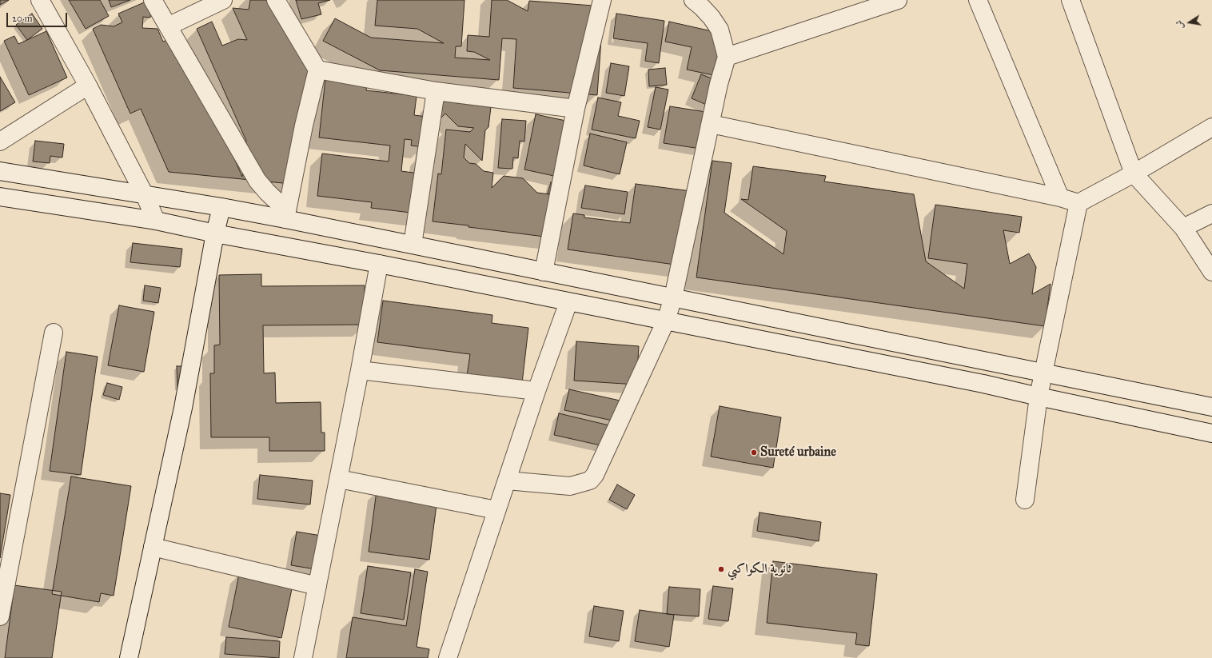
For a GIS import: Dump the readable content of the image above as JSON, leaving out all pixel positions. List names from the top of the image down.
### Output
{
  "places": ["Sureté urbaine", "ثانوية الكواكبي"],
  "scale_bar": "20 m",
  "north": "left"
}
